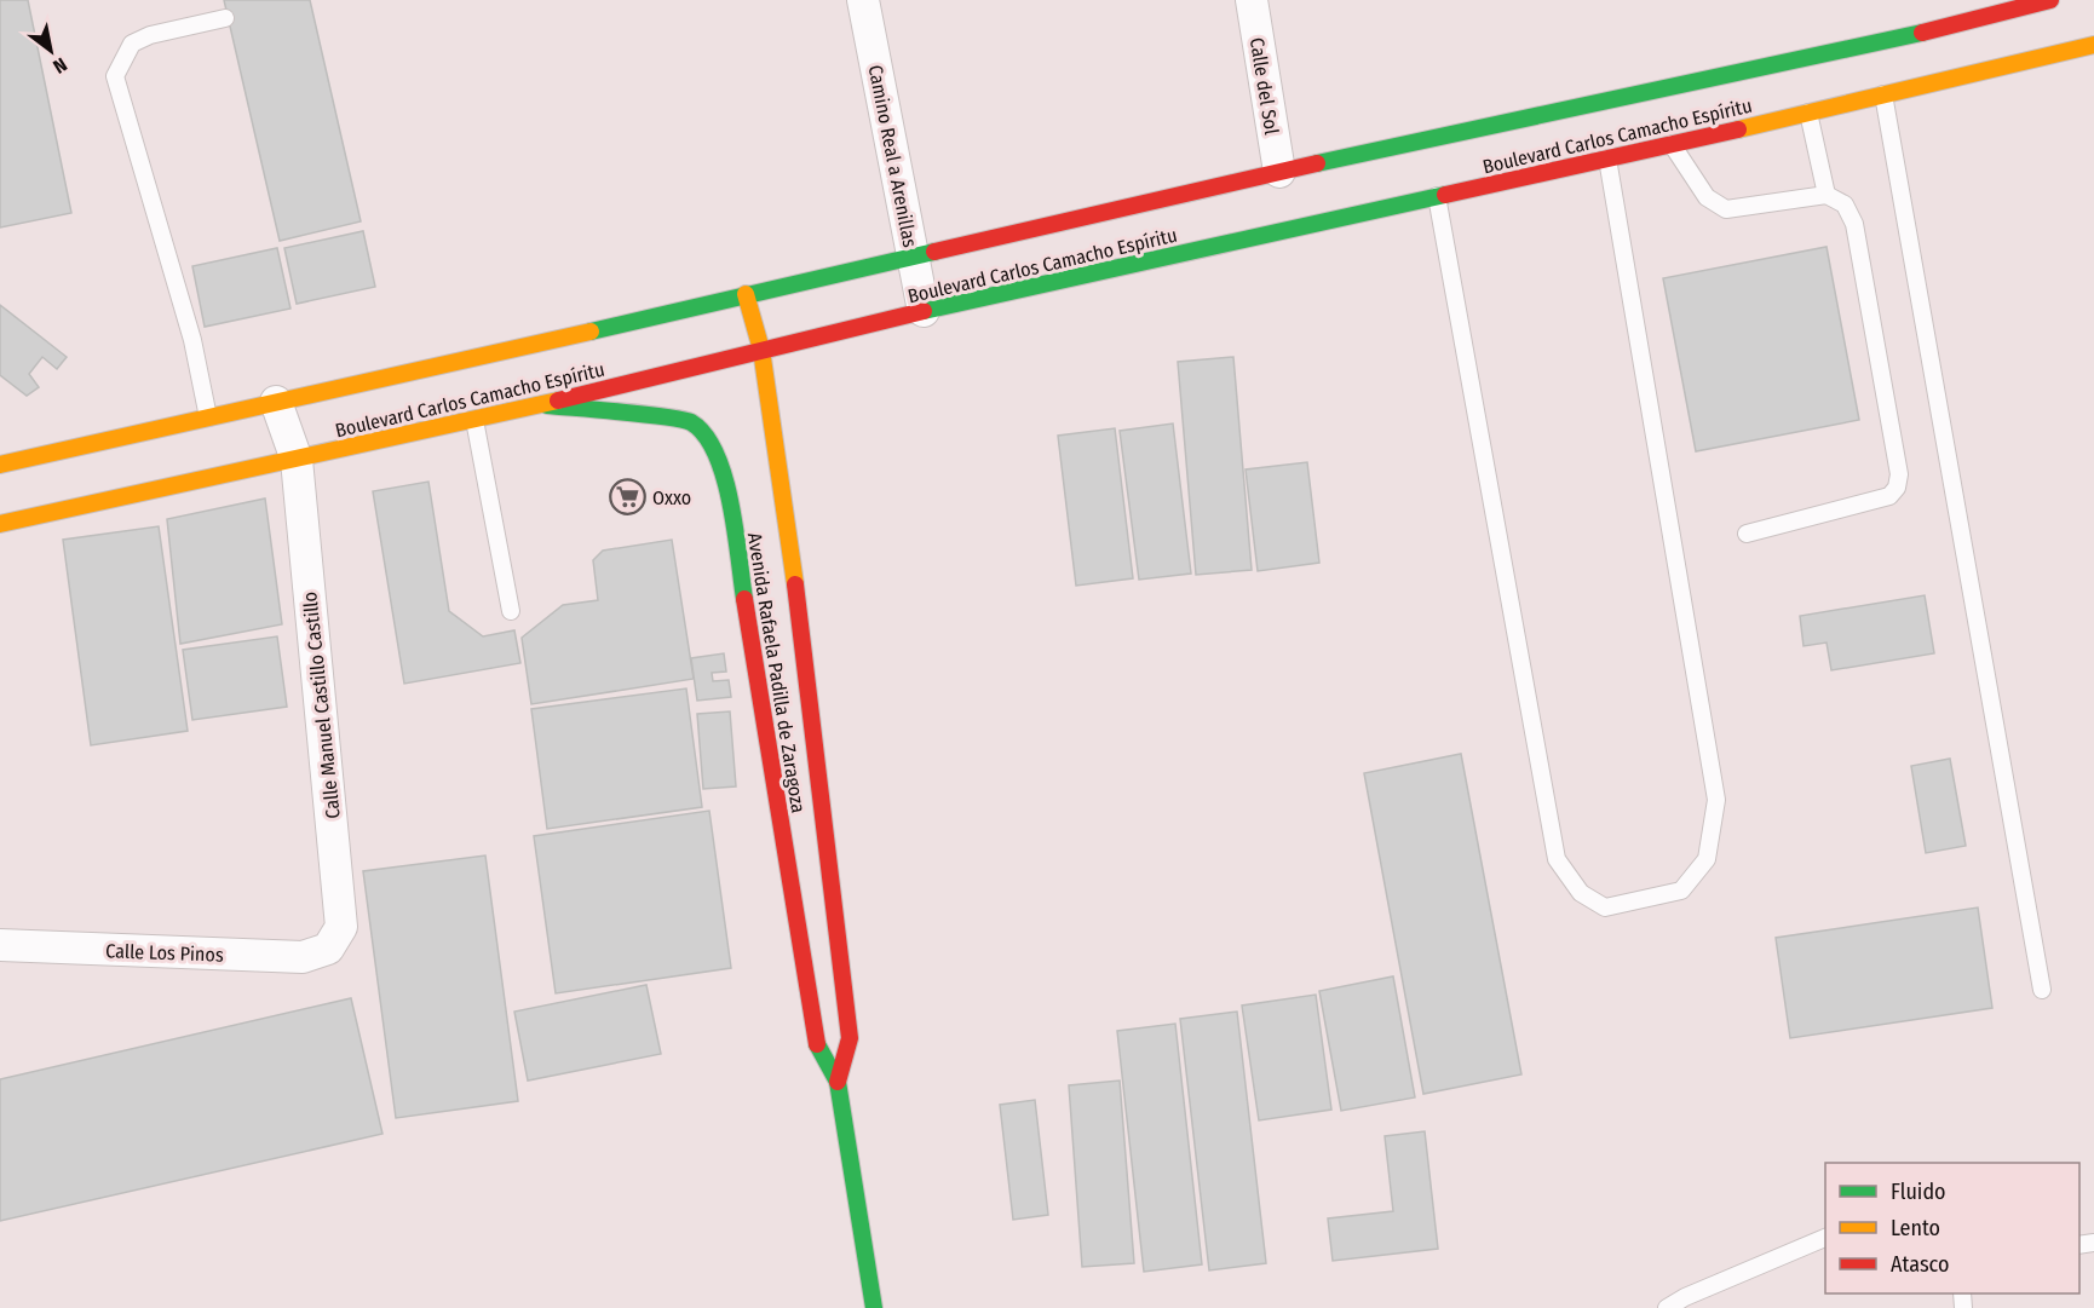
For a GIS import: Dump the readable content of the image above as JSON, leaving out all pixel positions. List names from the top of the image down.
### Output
{
  "streets": {
    "main road": ["Boulevard Carlos Camacho Espíritu", "Avenida Rafaela Padilla de Zaragoza"],
    "street": [
      "Calle del Sol",
      "Camino Real a Arenillas",
      "Calle Manuel Castillo Castillo",
      "Calle Los Pinos"
    ]
  },
  "crossings": [
    ["Calle del Sol", "Boulevard Carlos Camacho Espíritu"],
    ["Boulevard Carlos Camacho Espíritu", "Camino Real a Arenillas"],
    ["Boulevard Carlos Camacho Espíritu", "Avenida Rafaela Padilla de Zaragoza"],
    ["Boulevard Carlos Camacho Espíritu", "Calle Manuel Castillo Castillo"],
    ["Calle Manuel Castillo Castillo", "Calle Los Pinos"]
  ],
  "places": {
    "supermarket": ["Oxxo"]
  },
  "legend": ["Fluido", "Lento", "Atasco"],
  "north": "bottom right"
}
